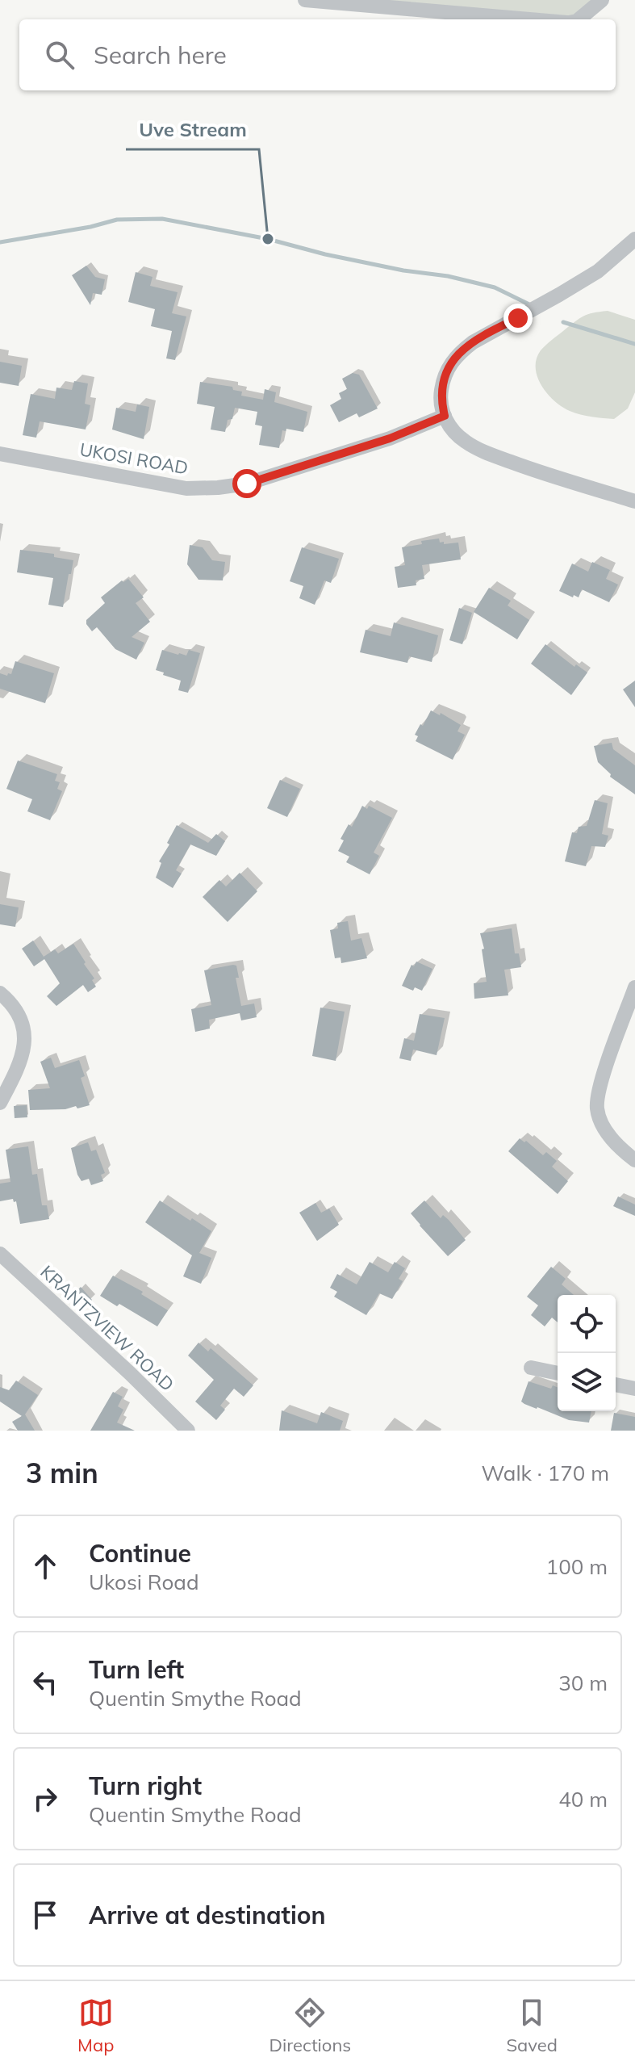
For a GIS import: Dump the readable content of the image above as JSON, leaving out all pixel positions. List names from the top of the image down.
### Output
{
  "streets": {
    "street": ["UKOSI ROAD", "KRANTZVIEW ROAD"]
  },
  "places": ["Uve Stream"],
  "page": {
    "search": "Search here",
    "heading": ["3 min", "Walk · 170 m"],
    "list": [
      ["Continue", "Ukosi Road", "100 m"],
      ["Turn left", "Quentin Smythe Road", "30 m"],
      ["Turn right", "Quentin Smythe Road", "40 m"],
      "Arrive at destination"
    ],
    "nav": ["Map", "Directions", "Saved"]
  }
}
